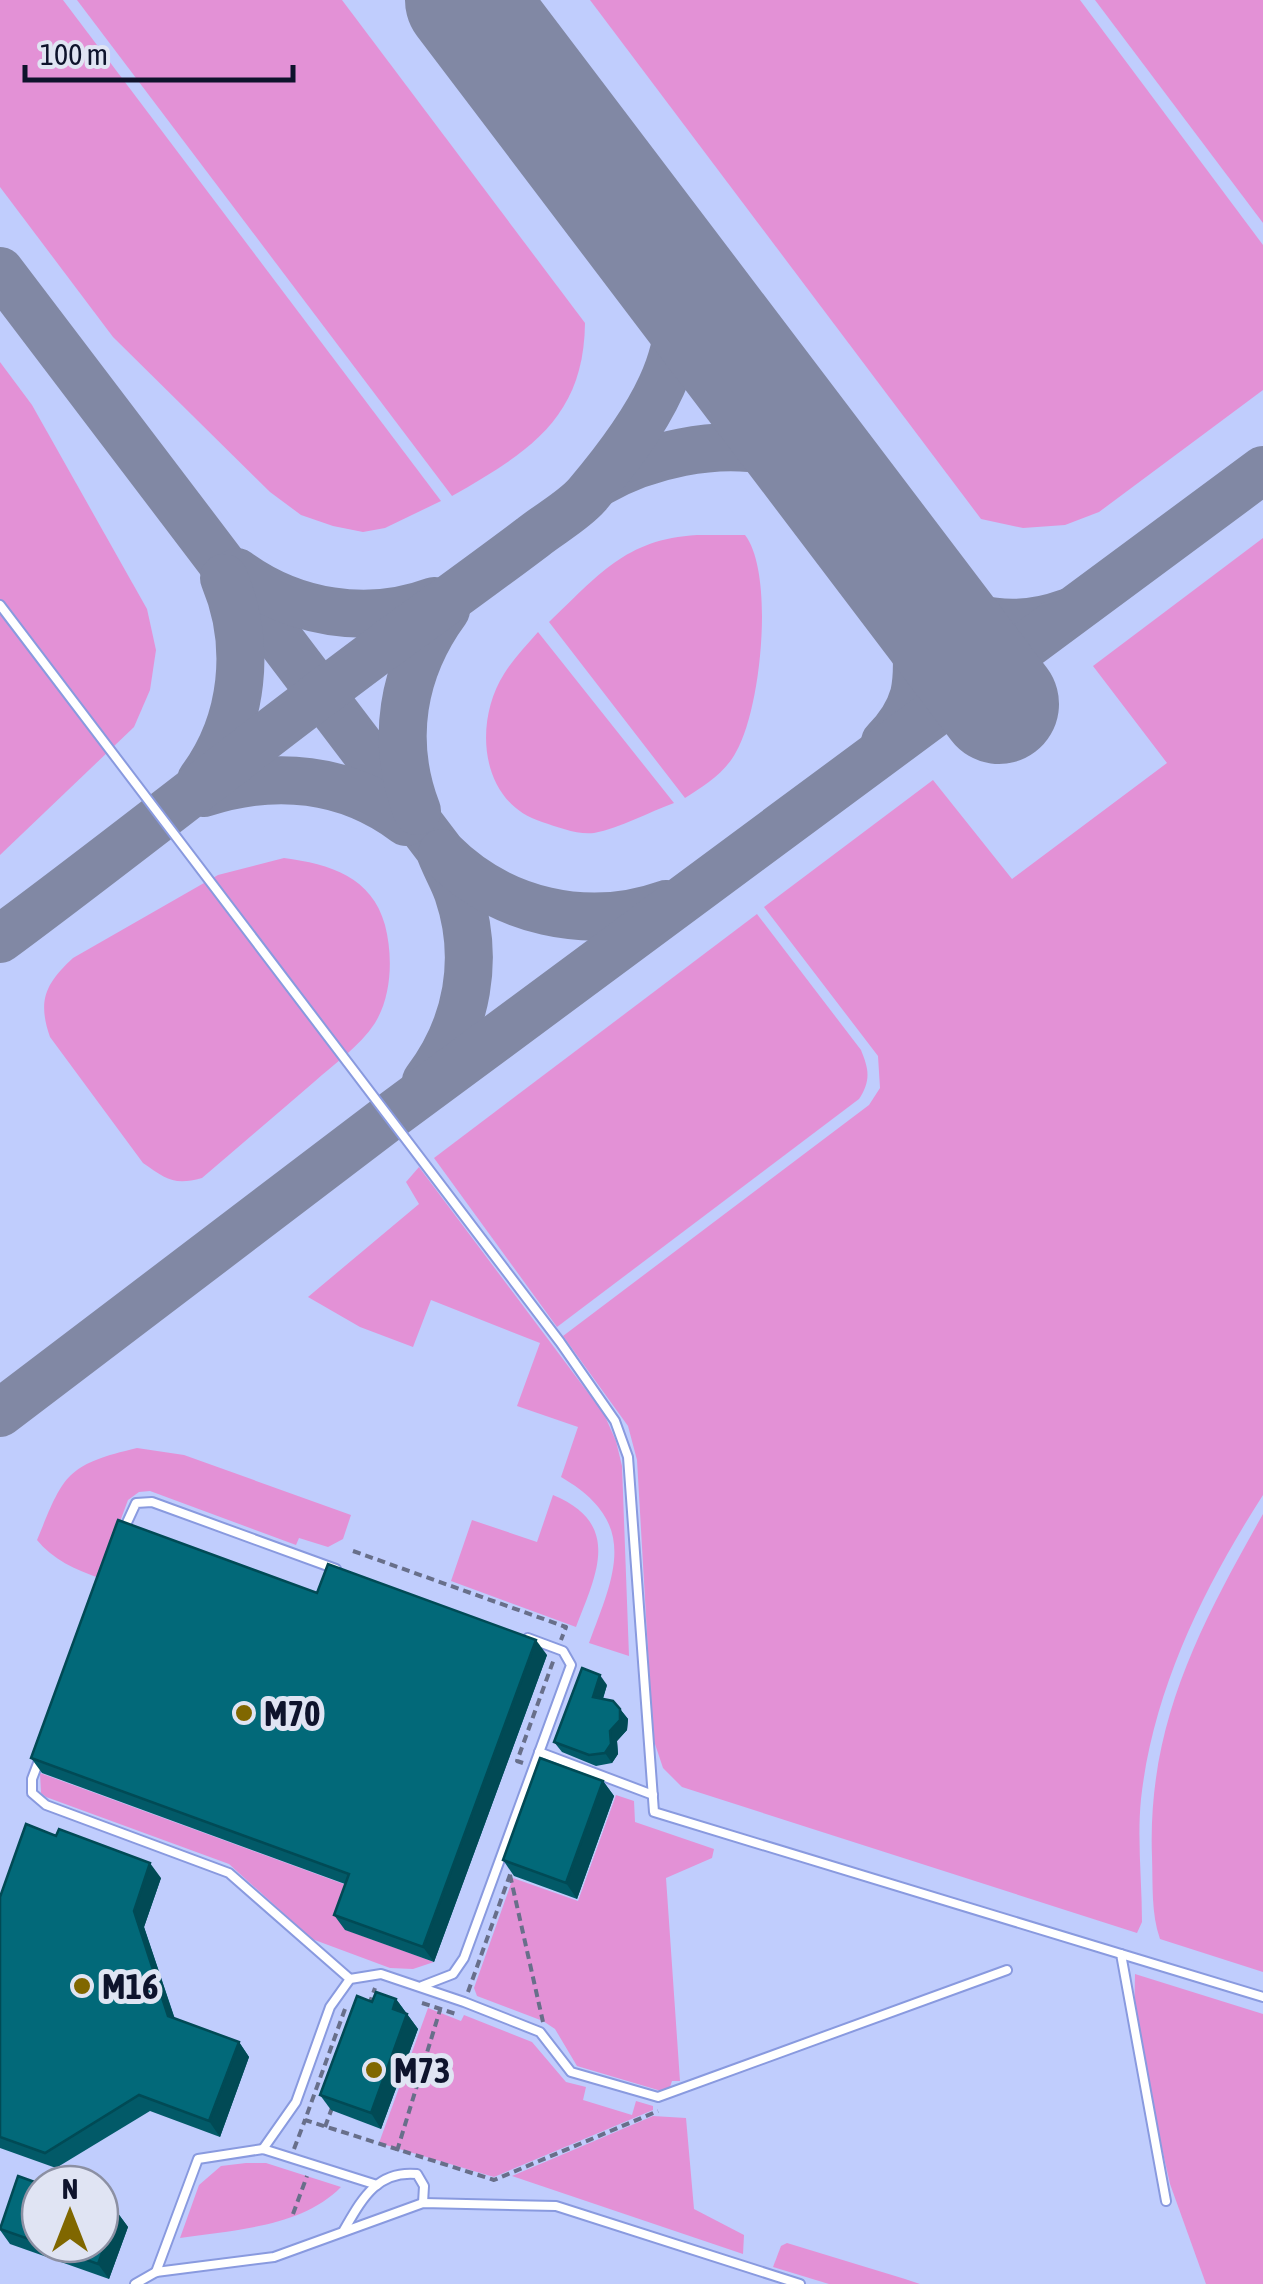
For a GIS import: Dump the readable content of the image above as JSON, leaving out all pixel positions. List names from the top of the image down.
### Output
{
  "places": ["M70", "M16", "M73"],
  "scale_bar": "100 m",
  "north": "top"
}
